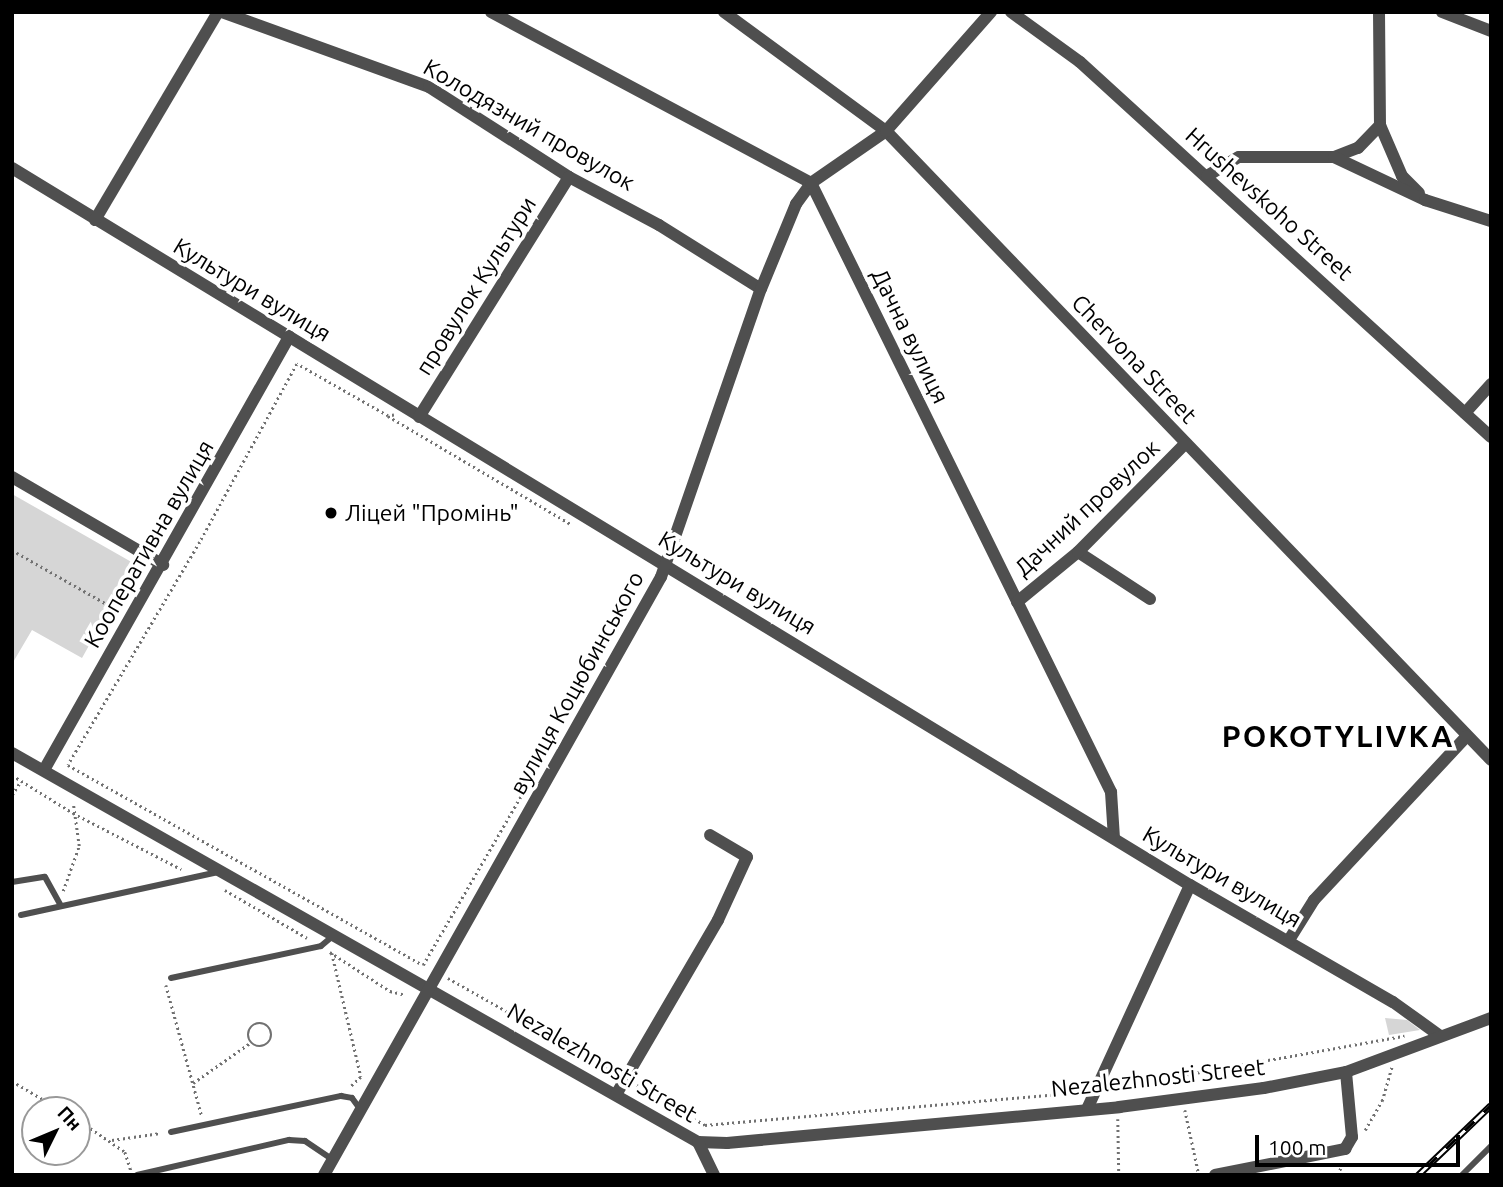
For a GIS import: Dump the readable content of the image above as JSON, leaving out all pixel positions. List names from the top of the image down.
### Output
{
  "streets": {
    "street": [
      "Колодязний провулок",
      "Hrushevskoho Street",
      "провулок Культури",
      "Культури вулиця",
      "Дачна вулиця",
      "Chervona Street",
      "Дачний провулок",
      "Кооперативна вулиця",
      "вулиця Коцюбинського",
      "Nezalezhnosti Street"
    ]
  },
  "crossings": [
    ["Колодязний провулок", "провулок Культури"],
    ["Колодязний провулок", "вулиця Коцюбинського"],
    ["провулок Культури", "Культури вулиця"],
    ["Культури вулиця", "Дачна вулиця"],
    ["Культури вулиця", "Кооперативна вулиця"],
    ["Культури вулиця", "вулиця Коцюбинського"],
    ["Культури вулиця", "Nezalezhnosti Street"],
    ["Дачна вулиця", "Дачний провулок"],
    ["Дачна вулиця", "вулиця Коцюбинського"],
    ["Chervona Street", "Дачний провулок"],
    ["Chervona Street", "вулиця Коцюбинського"],
    ["Кооперативна вулиця", "Nezalezhnosti Street"],
    ["вулиця Коцюбинського", "Nezalezhnosti Street"]
  ],
  "districts": ["POKOTYLIVKA"],
  "places": ["Ліцей \"Промінь\""],
  "scale_bar": "100 m",
  "north": "top right"
}
